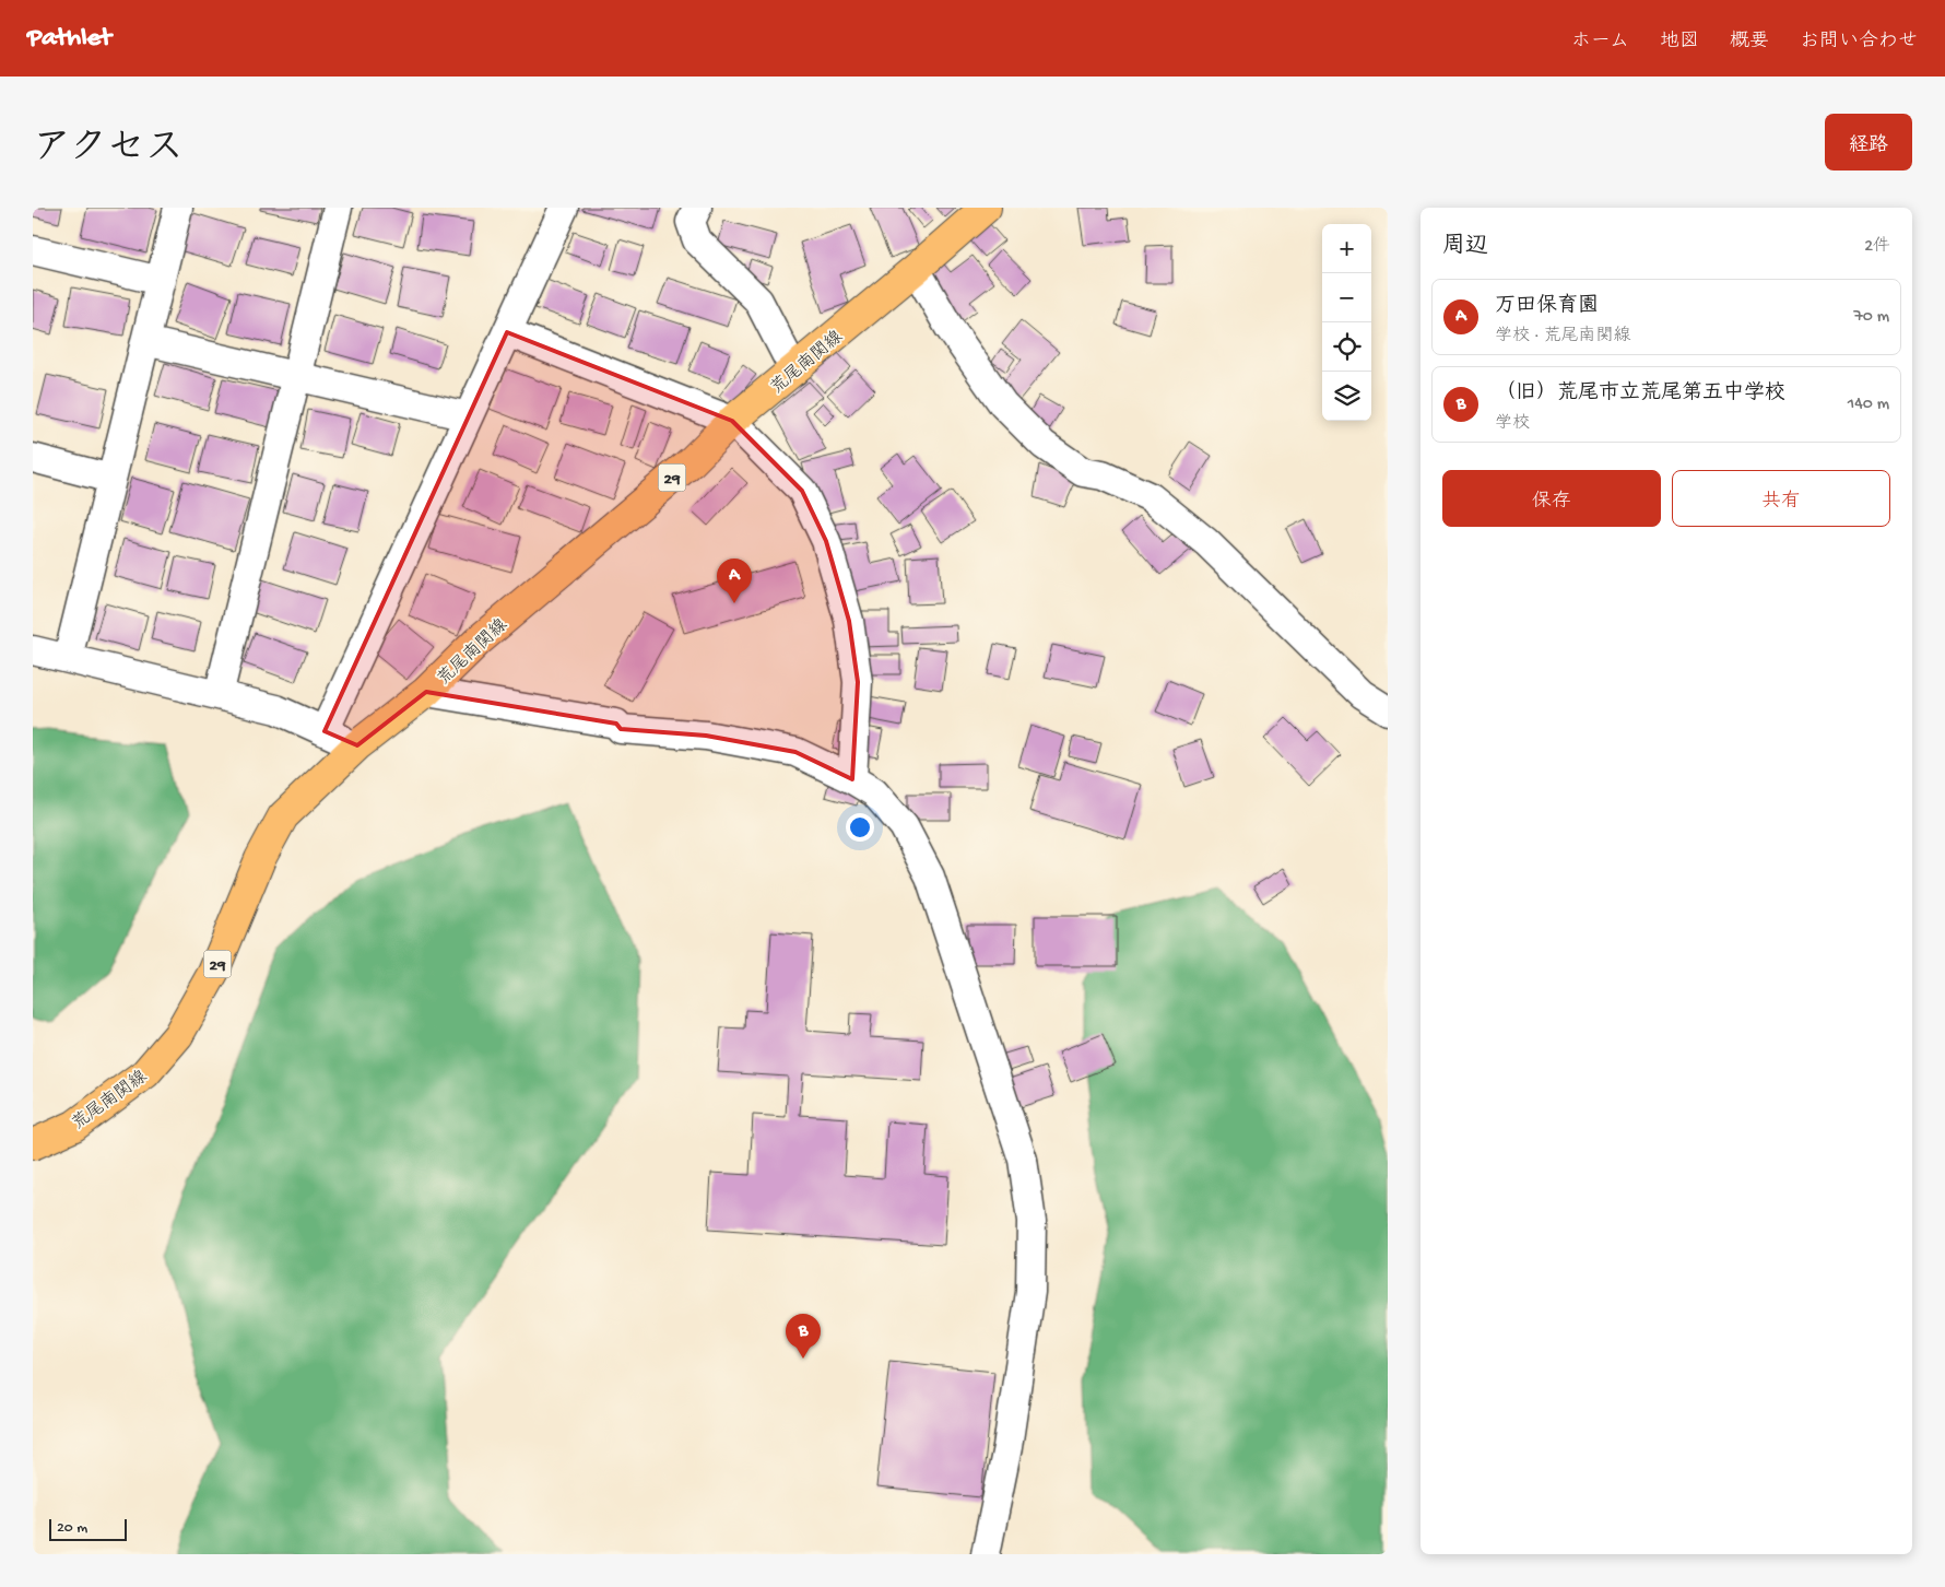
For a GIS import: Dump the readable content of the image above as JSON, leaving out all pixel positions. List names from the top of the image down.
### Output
{
  "streets": {
    "main road": ["荒尾南関線", "29"]
  },
  "scale_bar": "20 m",
  "page": {
    "header": "Pathlet",
    "nav": [
      "ホーム",
      "地図",
      "概要",
      "お問い合わせ"
    ],
    "title": "アクセス",
    "buttons": [
      "経路",
      ["保存", "共有"]
    ],
    "heading": ["周辺", "2件"],
    "map_buttons": ["+", "−"],
    "list": [
      {
        "mark": "A",
        "name": "万田保育園",
        "note": "学校 · 荒尾南関線",
        "value": "70 m"
      },
      {
        "mark": "B",
        "name": "（旧）荒尾市立荒尾第五中学校",
        "note": "学校",
        "value": "140 m"
      }
    ],
    "pins": ["A", "B"],
    "scale": "20 m"
  }
}
